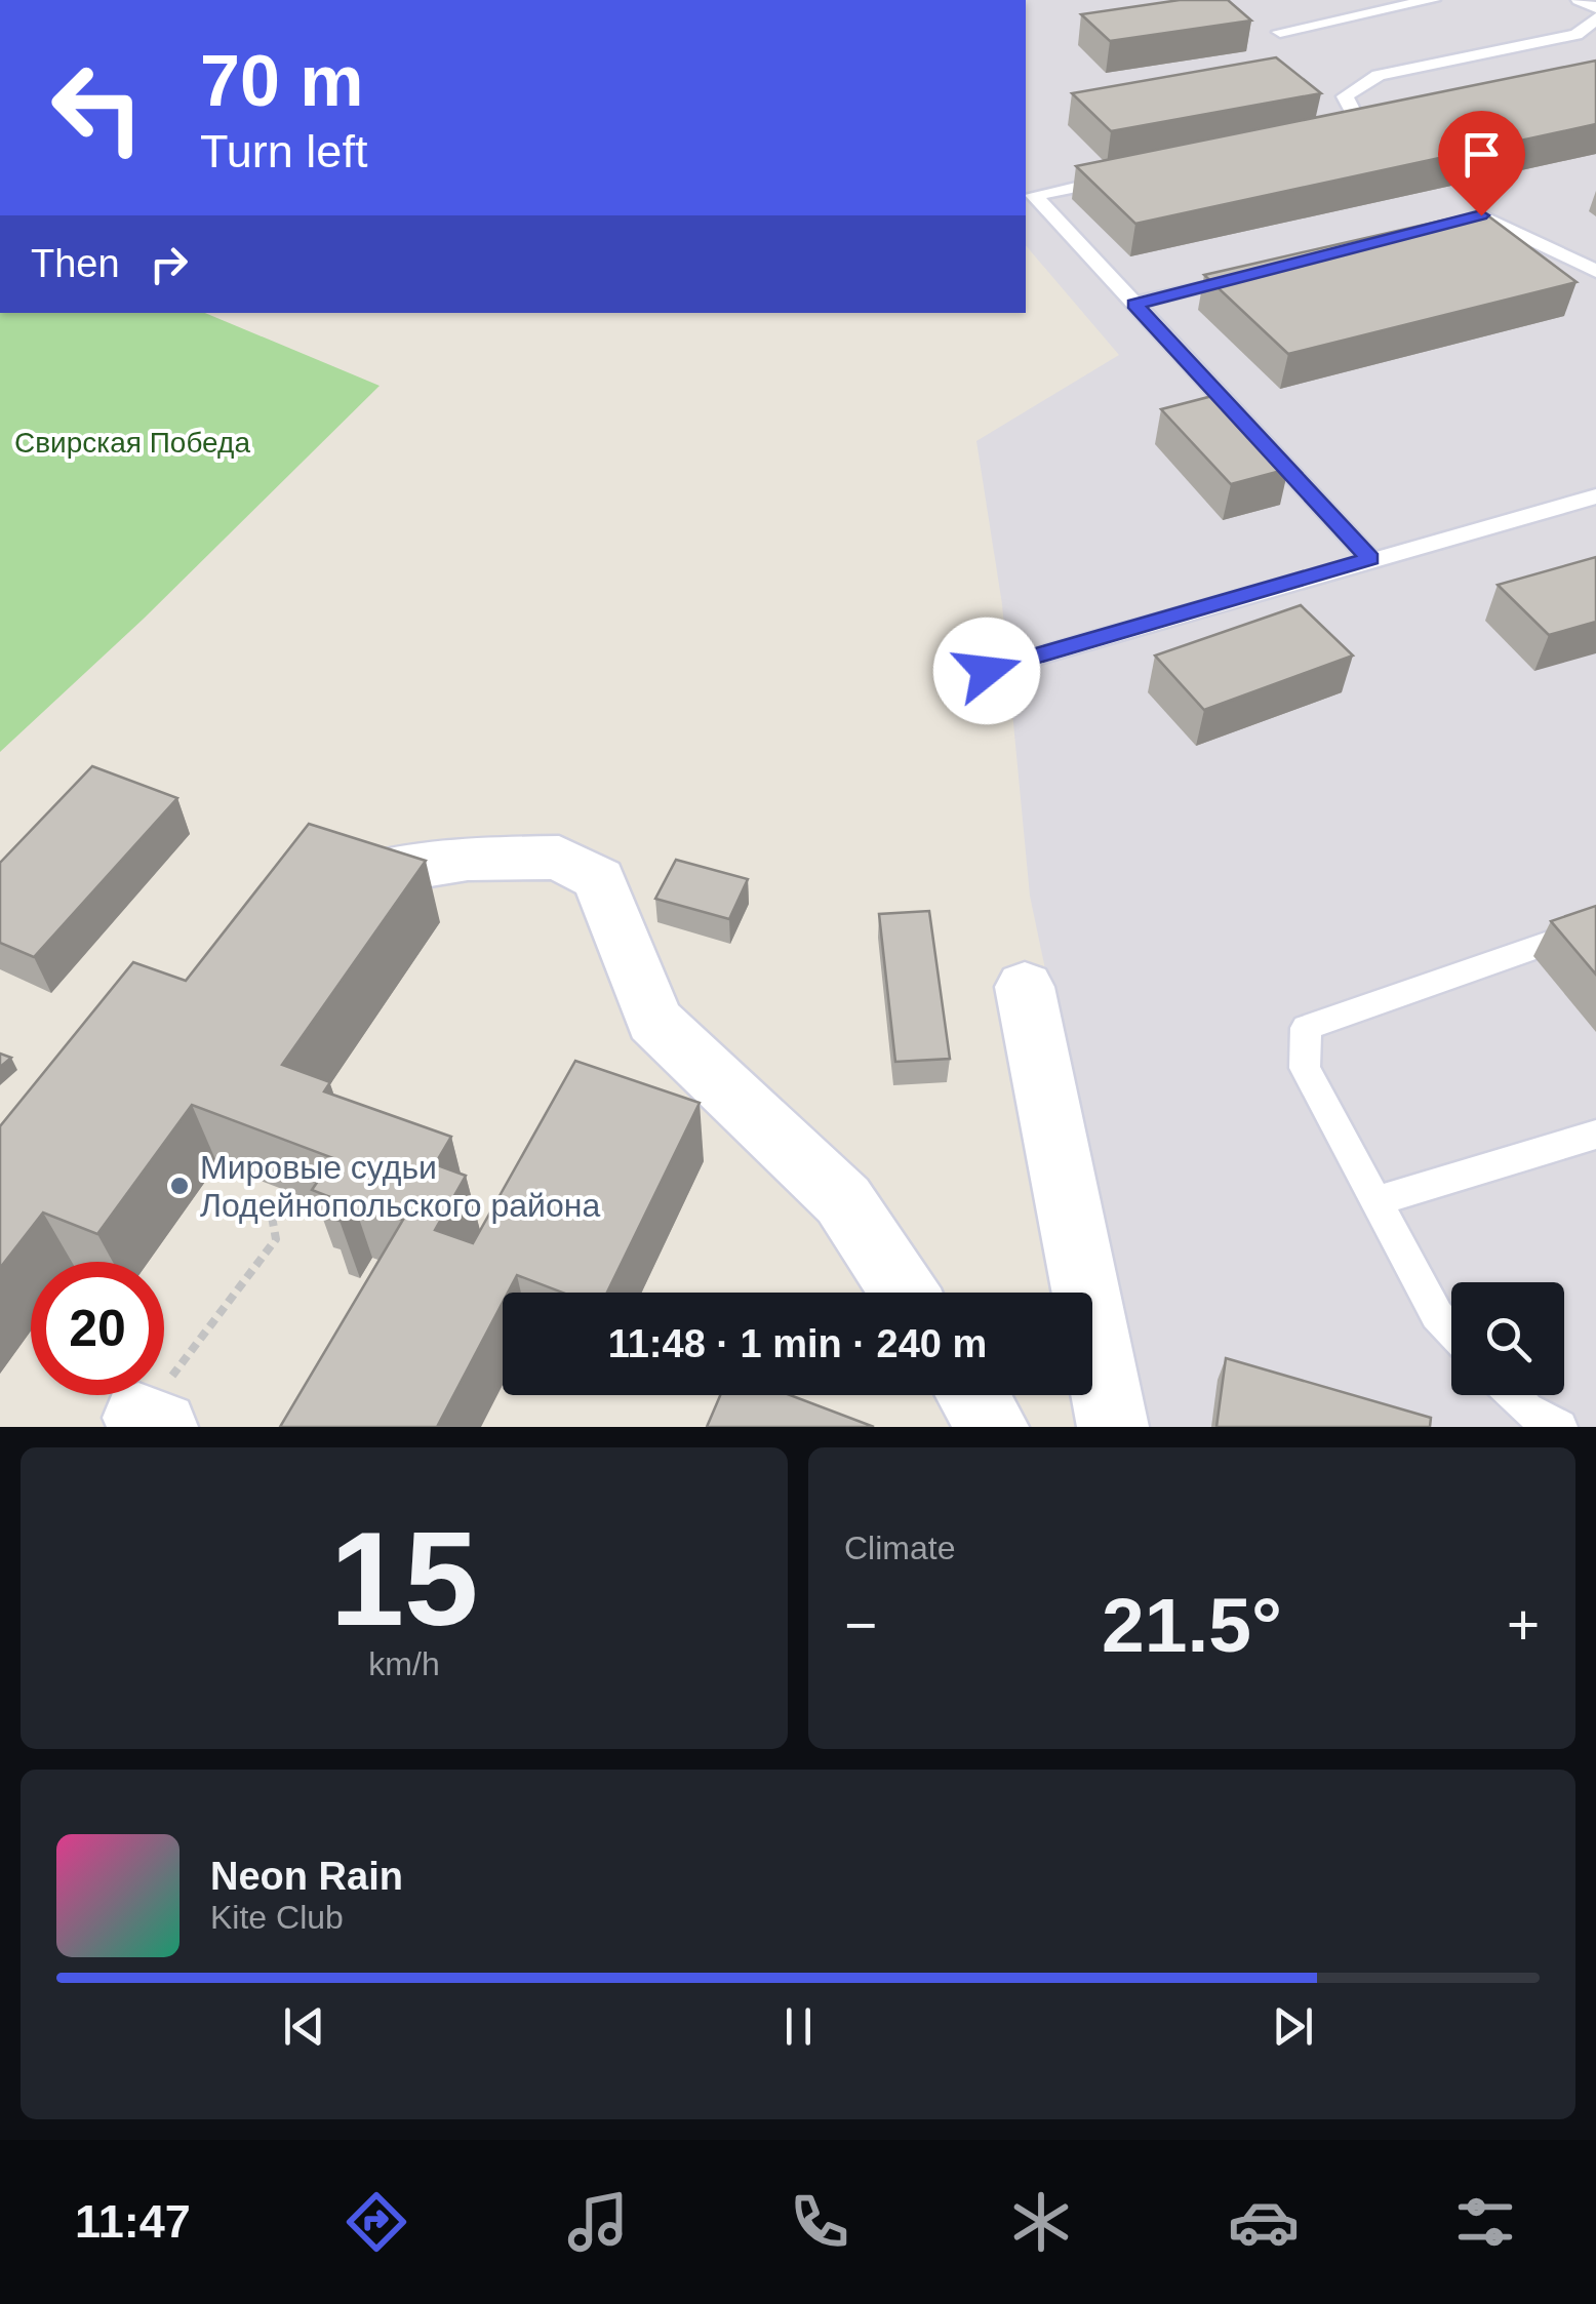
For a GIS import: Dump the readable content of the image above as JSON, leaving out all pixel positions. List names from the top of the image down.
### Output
{
  "parks": ["Свирская Победа"],
  "places": ["Мировые судьи Лодейнопольского района"],
  "page": {
    "turn": ["70 m", "Turn left"],
    "then": "Then",
    "limit": "20",
    "trip": "11:48 · 1 min · 240 m",
    "tile": [
      ["15", "km/h"],
      "Climate"
    ],
    "heat": ["−", "21.5°", "+"],
    "song": ["Neon Rain", "Kite Club"],
    "tabs": "11:47"
  }
}
